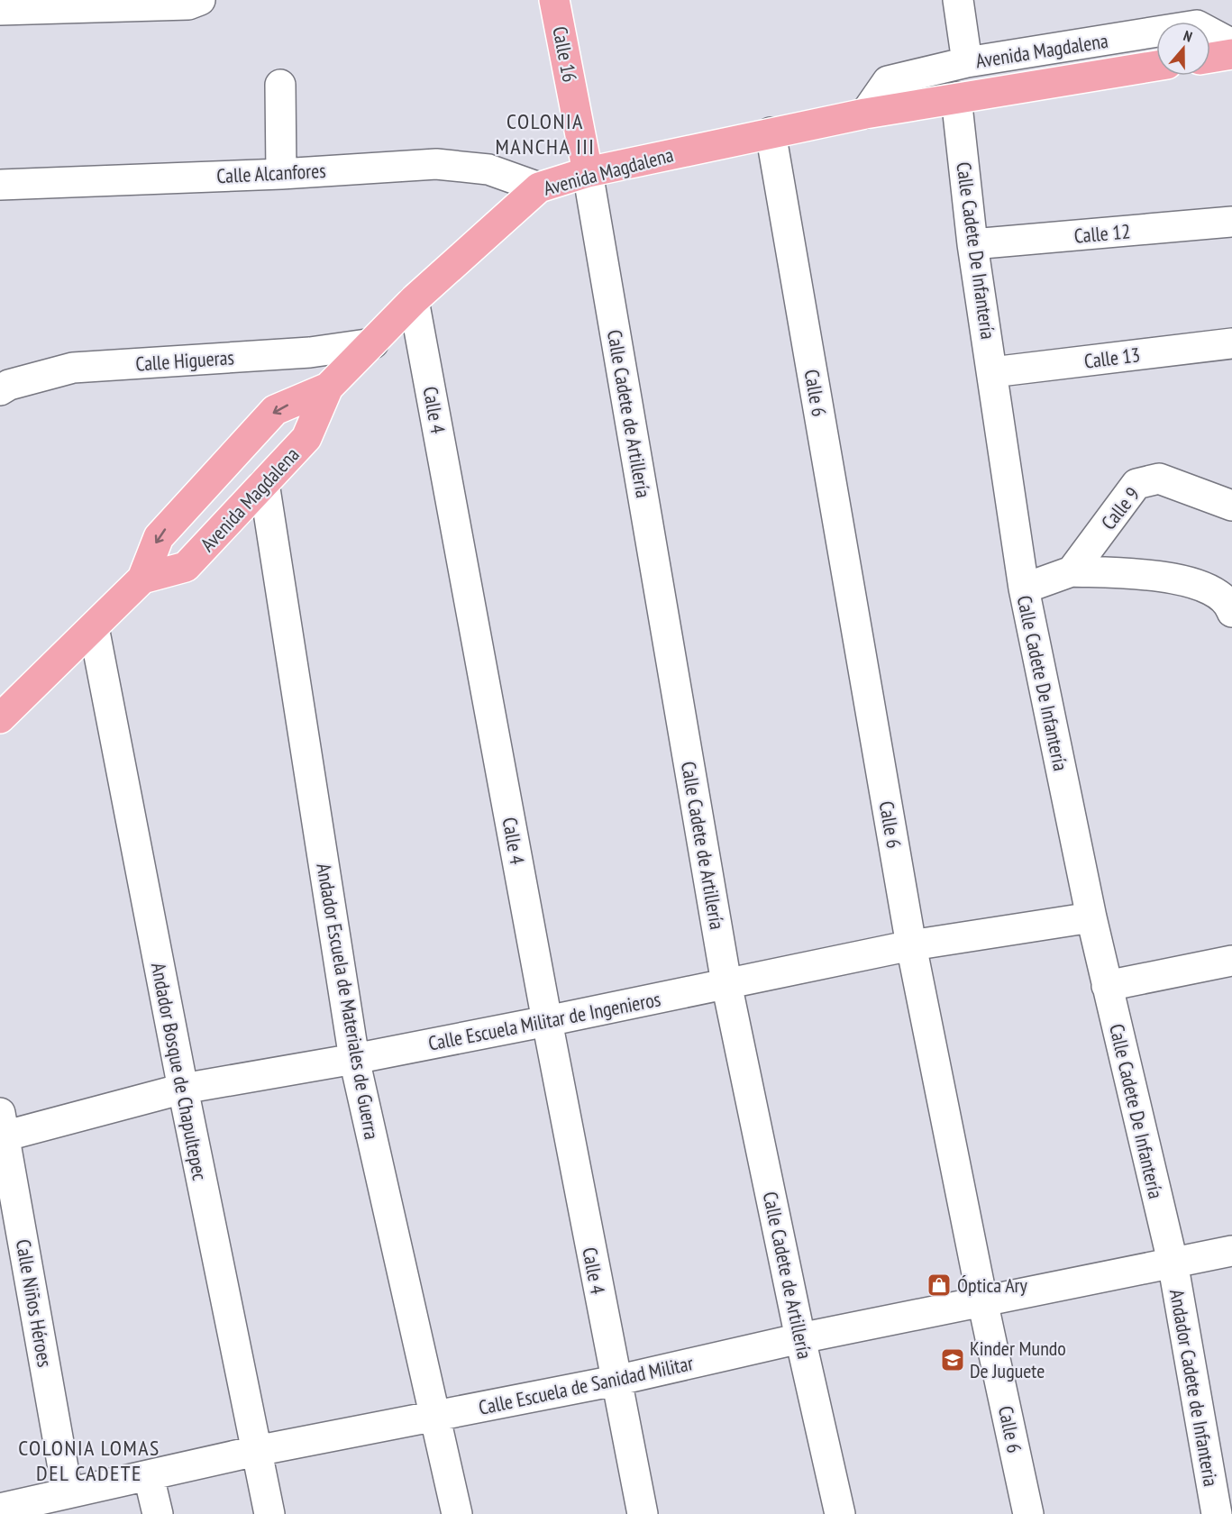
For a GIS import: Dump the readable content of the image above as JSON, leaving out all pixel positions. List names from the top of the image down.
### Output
{
  "streets": {
    "main road": ["Avenida Magdalena", "Calle 16"],
    "street": [
      "Calle Alcanfores",
      "Calle 12",
      "Calle Cadete De Infantería",
      "Calle 13",
      "Calle Higueras",
      "Calle 6",
      "Calle 4",
      "Calle Cadete de Artillería",
      "Calle 9",
      "Andador Escuela de Materiales de Guerra",
      "Calle Escuela Militar de Ingenieros",
      "Andador Bosque de Chapultepec",
      "Calle Niños Héroes",
      "Calle Escuela de Sanidad Militar",
      "Andador Cadete de Infanteria"
    ]
  },
  "crossings": [
    ["Avenida Magdalena", "Calle 16"],
    ["Avenida Magdalena", "Calle Alcanfores"],
    ["Avenida Magdalena", "Calle Cadete De Infantería"],
    ["Avenida Magdalena", "Calle Higueras"],
    ["Avenida Magdalena", "Calle 6"],
    ["Avenida Magdalena", "Calle 4"],
    ["Avenida Magdalena", "Calle Cadete de Artillería"],
    ["Avenida Magdalena", "Andador Escuela de Materiales de Guerra"],
    ["Avenida Magdalena", "Andador Bosque de Chapultepec"],
    ["Calle 16", "Calle Cadete de Artillería"],
    ["Calle 12", "Calle Cadete De Infantería"],
    ["Calle Cadete De Infantería", "Calle 13"],
    ["Calle Cadete De Infantería", "Calle Escuela Militar de Ingenieros"],
    ["Calle Cadete De Infantería", "Calle Escuela de Sanidad Militar"],
    ["Calle Cadete De Infantería", "Andador Cadete de Infanteria"],
    ["Calle 6", "Calle Escuela Militar de Ingenieros"],
    ["Calle 6", "Calle Escuela de Sanidad Militar"],
    ["Calle 4", "Calle Escuela Militar de Ingenieros"],
    ["Calle 4", "Calle Escuela de Sanidad Militar"],
    ["Calle Cadete de Artillería", "Calle Escuela Militar de Ingenieros"],
    ["Calle Cadete de Artillería", "Calle Escuela de Sanidad Militar"],
    ["Andador Escuela de Materiales de Guerra", "Calle Escuela Militar de Ingenieros"],
    ["Andador Escuela de Materiales de Guerra", "Calle Escuela de Sanidad Militar"],
    ["Calle Escuela Militar de Ingenieros", "Andador Bosque de Chapultepec"],
    ["Calle Escuela Militar de Ingenieros", "Calle Niños Héroes"],
    ["Andador Bosque de Chapultepec", "Calle Escuela de Sanidad Militar"],
    ["Calle Niños Héroes", "Calle Escuela de Sanidad Militar"],
    ["Calle Escuela de Sanidad Militar", "Andador Cadete de Infanteria"]
  ],
  "districts": ["COLONIA MANCHA III", "COLONIA LOMAS DEL CADETE"],
  "places": {
    "shop": ["Óptica Ary"],
    "school or university": ["Kinder Mundo De Juguete"]
  },
  "north": "top"
}
